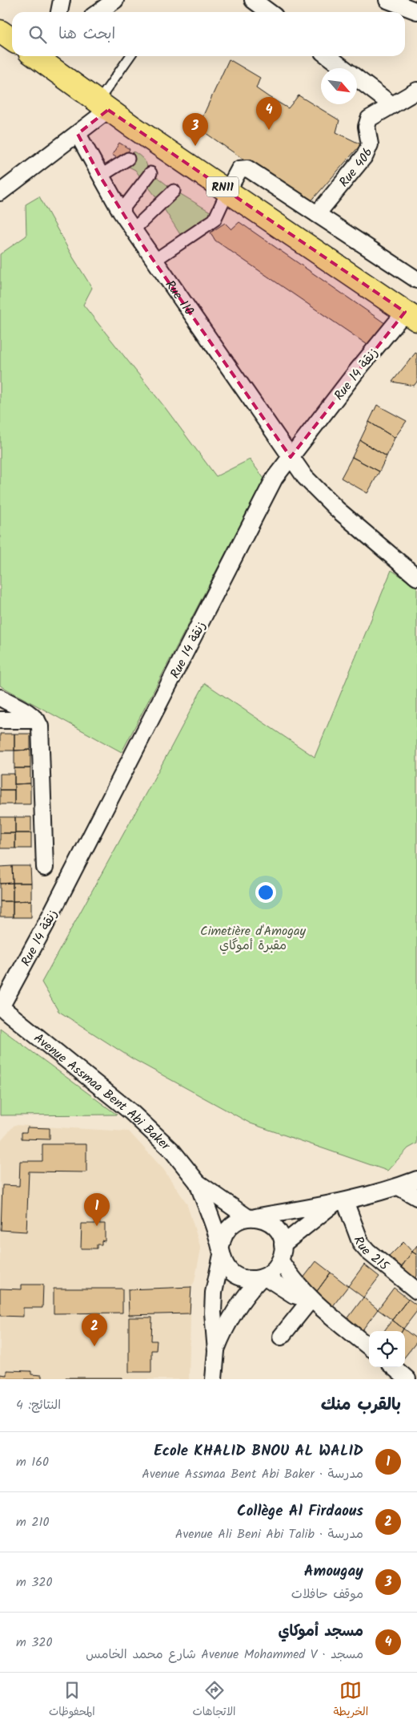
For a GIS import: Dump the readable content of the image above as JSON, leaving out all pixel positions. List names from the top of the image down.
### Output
{
  "streets": {
    "main road": ["RN11"],
    "street": [
      "Rue 406",
      "Rue 110",
      "Rue 14 زنقة",
      "Avenue Assmaa Bent Abi Baker",
      "Rue 215"
    ]
  },
  "crossings": [
    ["RN11", "Rue 14 زنقة"],
    ["Rue 110", "Rue 14 زنقة"],
    ["Rue 14 زنقة", "Avenue Assmaa Bent Abi Baker"]
  ],
  "parks": ["Cimetière d'Amogay مقبرة أموگاي"],
  "north": "bottom right",
  "page": {
    "search": "ابحث هنا",
    "pins": [
      "4",
      "3",
      "1",
      "2"
    ],
    "heading": ["بالقرب منك", "النتائج: 4"],
    "list": [
      {
        "mark": "1",
        "name": "Ecole KHALID BNOU AL WALID",
        "note": "مدرسة · Avenue Assmaa Bent Abi Baker",
        "value": "160 m"
      },
      {
        "mark": "2",
        "name": "Collège Al Firdaous",
        "note": "مدرسة · Avenue Ali Beni Abi Talib",
        "value": "210 m"
      },
      {
        "mark": "3",
        "name": "Amougay",
        "note": "موقف حافلات",
        "value": "320 m"
      },
      {
        "mark": "4",
        "name": "مسجد أموكاي",
        "note": "مسجد · Avenue Mohammed V شارع محمد الخامس",
        "value": "320 m"
      }
    ],
    "nav": ["الخريطة", "الاتجاهات", "المحفوظات"]
  }
}
